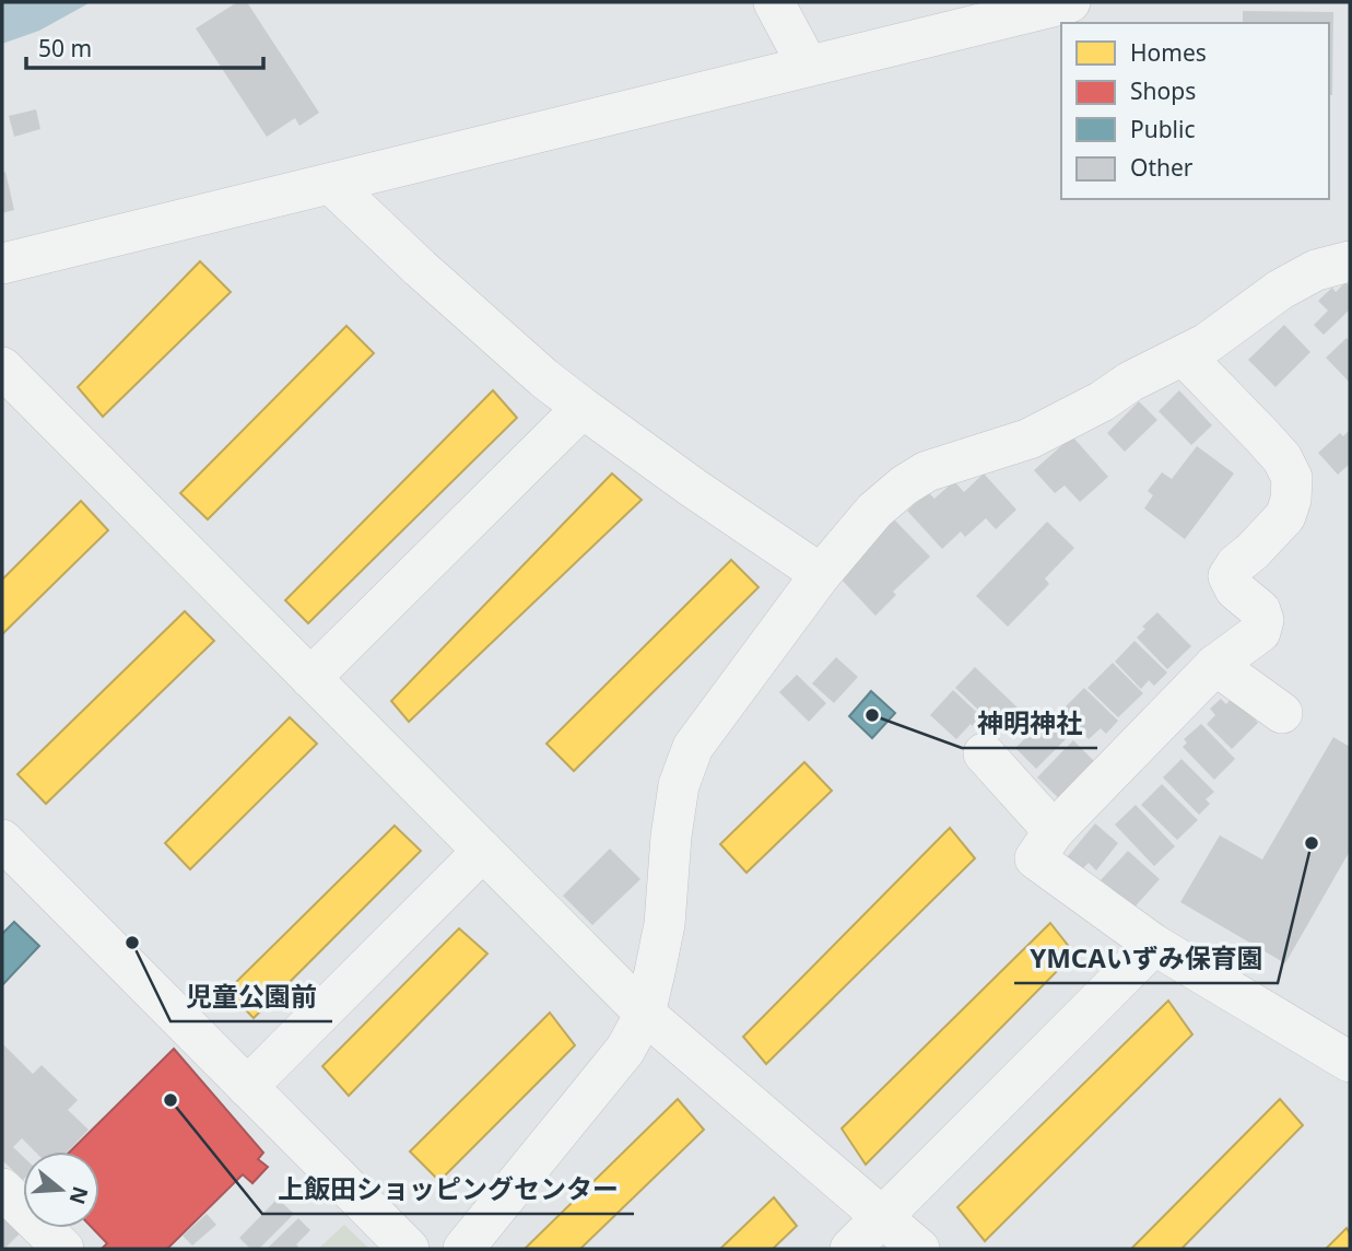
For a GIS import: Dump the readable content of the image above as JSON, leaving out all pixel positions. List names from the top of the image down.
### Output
{
  "places": [
    "神明神社",
    "YMCAいずみ保育園",
    "児童公園前",
    "上飯田ショッピングセンター"
  ],
  "legend": [
    "Homes",
    "Shops",
    "Public",
    "Other"
  ],
  "scale_bar": "50 m",
  "north": "right"
}
